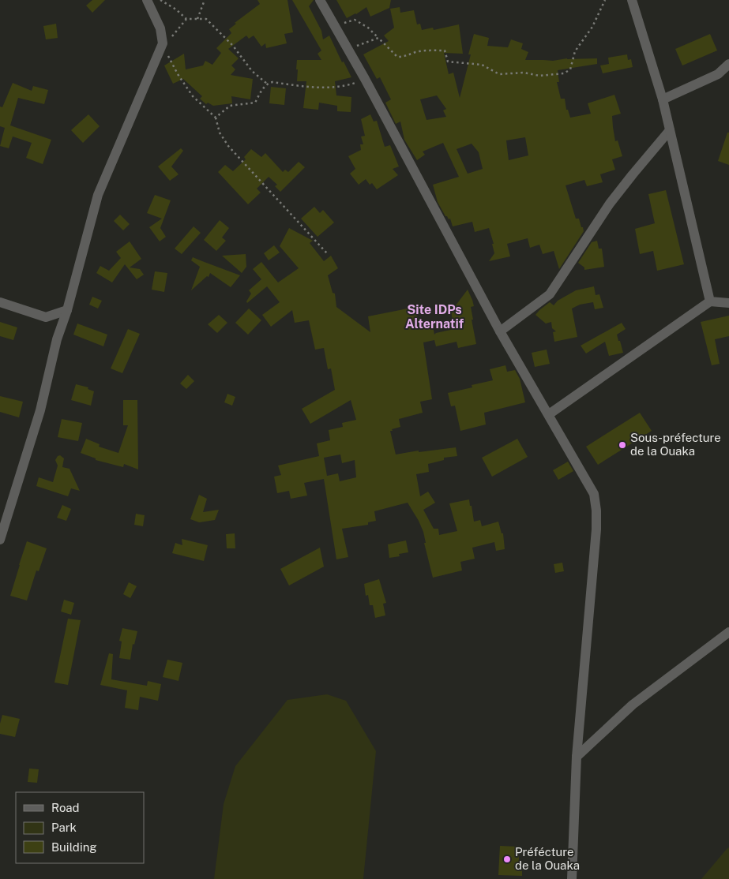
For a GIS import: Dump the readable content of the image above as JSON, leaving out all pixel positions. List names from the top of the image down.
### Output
{
  "districts": ["Site IDPs Alternatif"],
  "places": ["Sous-préfecture de la Ouaka", "Préfécture de la Ouaka"],
  "legend": ["Road", "Park", "Building"]
}
